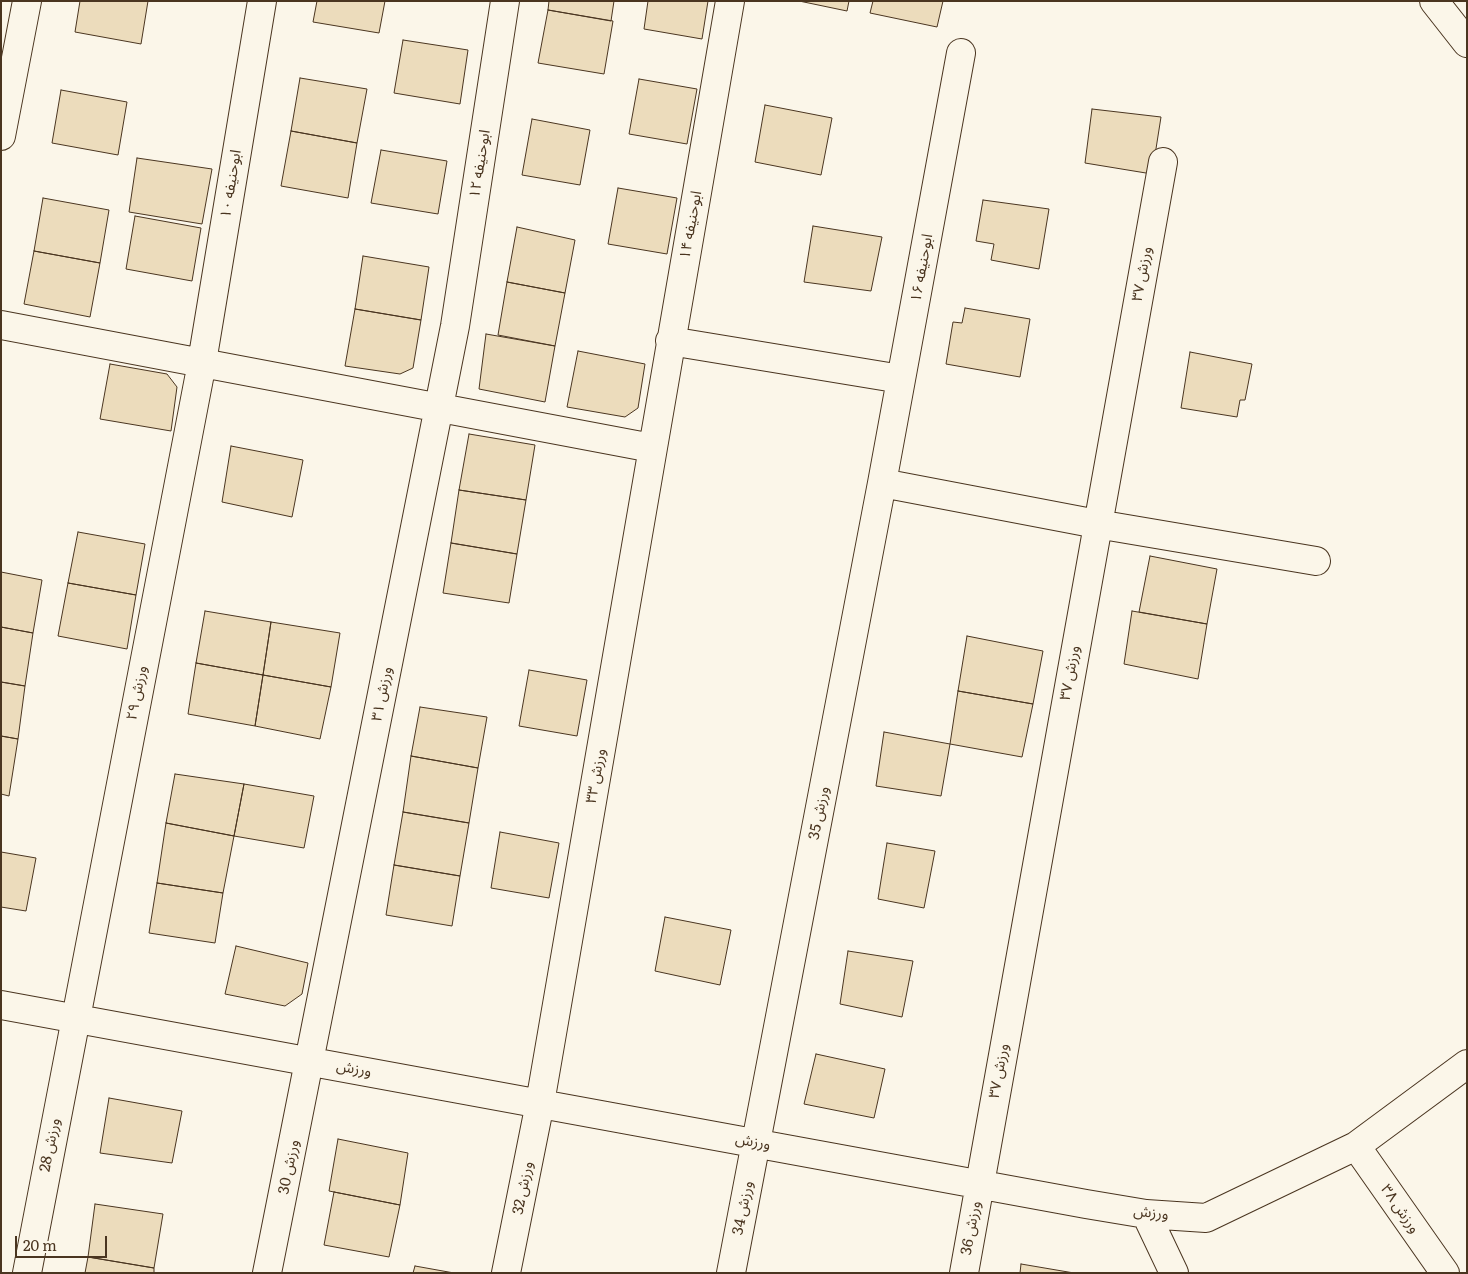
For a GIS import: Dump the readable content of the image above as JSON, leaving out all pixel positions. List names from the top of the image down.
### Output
{
  "streets": {
    "street": [
      "ابوحنیفه ۱۲",
      "ابوحنیفه ۱۰",
      "ابوحنیفه ۱۴",
      "ابوحنیفه ۱۶",
      "ورزش ۳۷",
      "ورزش ۲۹",
      "ورزش ۳۱",
      "ورزش ۳۳",
      "ورزش 35",
      "ورزش",
      "ورزش 28",
      "ورزش 30",
      "ورزش 32",
      "ورزش 34",
      "ورزش ۳۸",
      "ورزش 36"
    ]
  },
  "crossings": [
    ["ابوحنیفه ۱۲", "ورزش ۳۱"],
    ["ابوحنیفه ۱۰", "ورزش ۲۹"],
    ["ابوحنیفه ۱۴", "ورزش ۳۳"],
    ["ابوحنیفه ۱۶", "ورزش 35"],
    ["ورزش ۳۷", "ورزش"],
    ["ورزش ۳۷", "ورزش 36"],
    ["ورزش ۲۹", "ورزش"],
    ["ورزش ۲۹", "ورزش 28"],
    ["ورزش ۳۱", "ورزش"],
    ["ورزش ۳۱", "ورزش 30"],
    ["ورزش ۳۳", "ورزش"],
    ["ورزش ۳۳", "ورزش 32"],
    ["ورزش 35", "ورزش"],
    ["ورزش 35", "ورزش 34"],
    ["ورزش", "ورزش 28"],
    ["ورزش", "ورزش 30"],
    ["ورزش", "ورزش 32"],
    ["ورزش", "ورزش 34"],
    ["ورزش", "ورزش ۳۸"],
    ["ورزش", "ورزش 36"]
  ],
  "scale_bar": "20 m"
}
